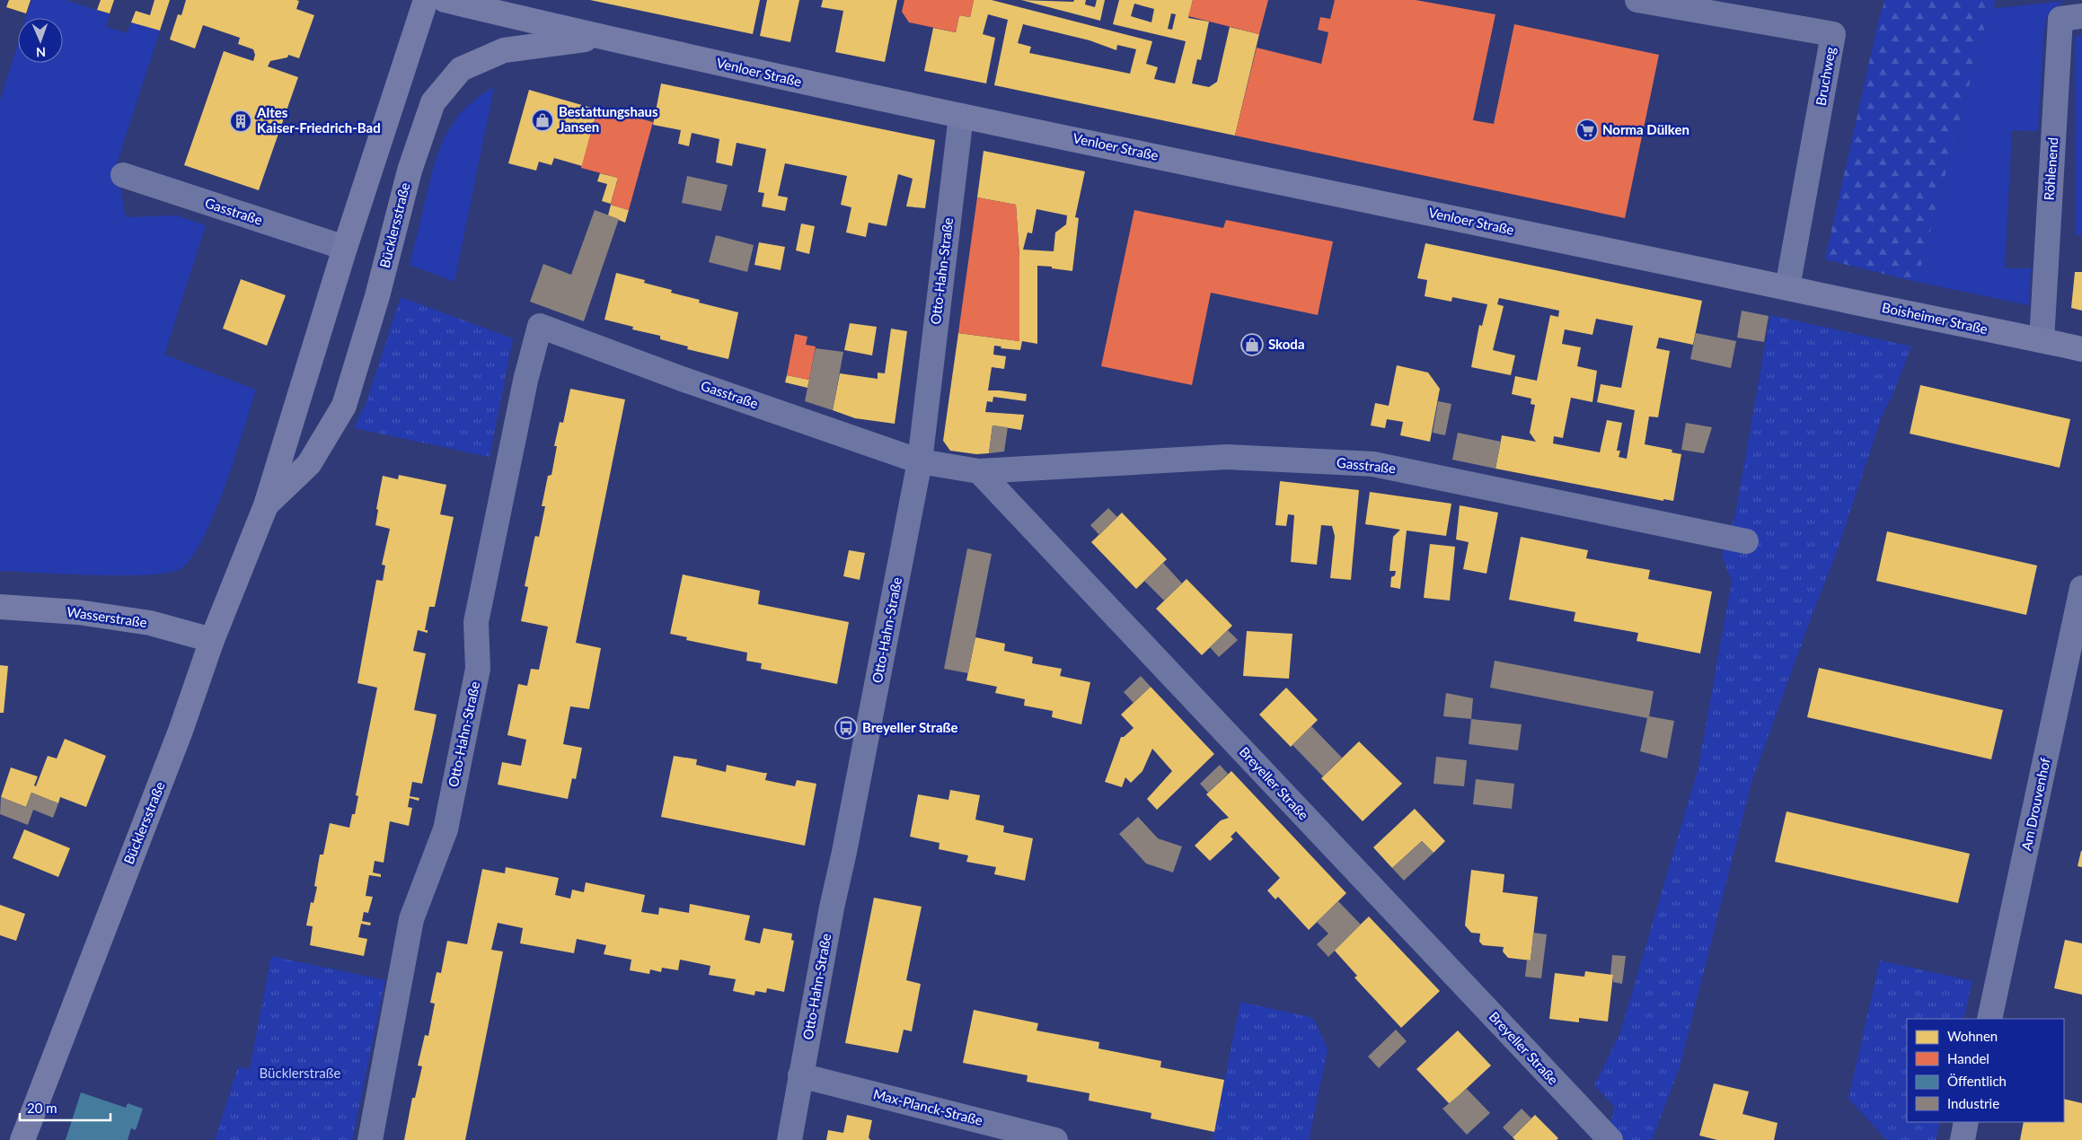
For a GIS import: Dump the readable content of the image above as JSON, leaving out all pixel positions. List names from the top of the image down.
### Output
{
  "streets": {
    "main road": [
      "Venloer Straße",
      "Bücklersstraße",
      "Boisheimer Straße",
      "Wasserstraße"
    ],
    "street": [
      "Bruchweg",
      "Röhlenend",
      "Gasstraße",
      "Otto-Hahn-Straße",
      "Breyeller Straße",
      "Am Drouvenhof",
      "Max-Planck-Straße"
    ]
  },
  "crossings": [
    ["Venloer Straße", "Bruchweg"],
    ["Venloer Straße", "Bücklersstraße"],
    ["Venloer Straße", "Otto-Hahn-Straße"],
    ["Venloer Straße", "Boisheimer Straße"],
    ["Bruchweg", "Boisheimer Straße"],
    ["Röhlenend", "Boisheimer Straße"],
    ["Gasstraße", "Bücklersstraße"],
    ["Gasstraße", "Otto-Hahn-Straße"],
    ["Gasstraße", "Breyeller Straße"],
    ["Bücklersstraße", "Wasserstraße"],
    ["Otto-Hahn-Straße", "Max-Planck-Straße"]
  ],
  "parks": ["Bücklerstraße"],
  "places": {
    "shop": ["Bestattungshaus Jansen", "Skoda"],
    "building": ["Altes Kaiser-Friedrich-Bad"],
    "supermarket": ["Norma Dülken"],
    "bus stop": ["Breyeller Straße"]
  },
  "legend": [
    "Wohnen",
    "Handel",
    "Öffentlich",
    "Industrie"
  ],
  "scale_bar": "20 m",
  "north": "bottom"
}
